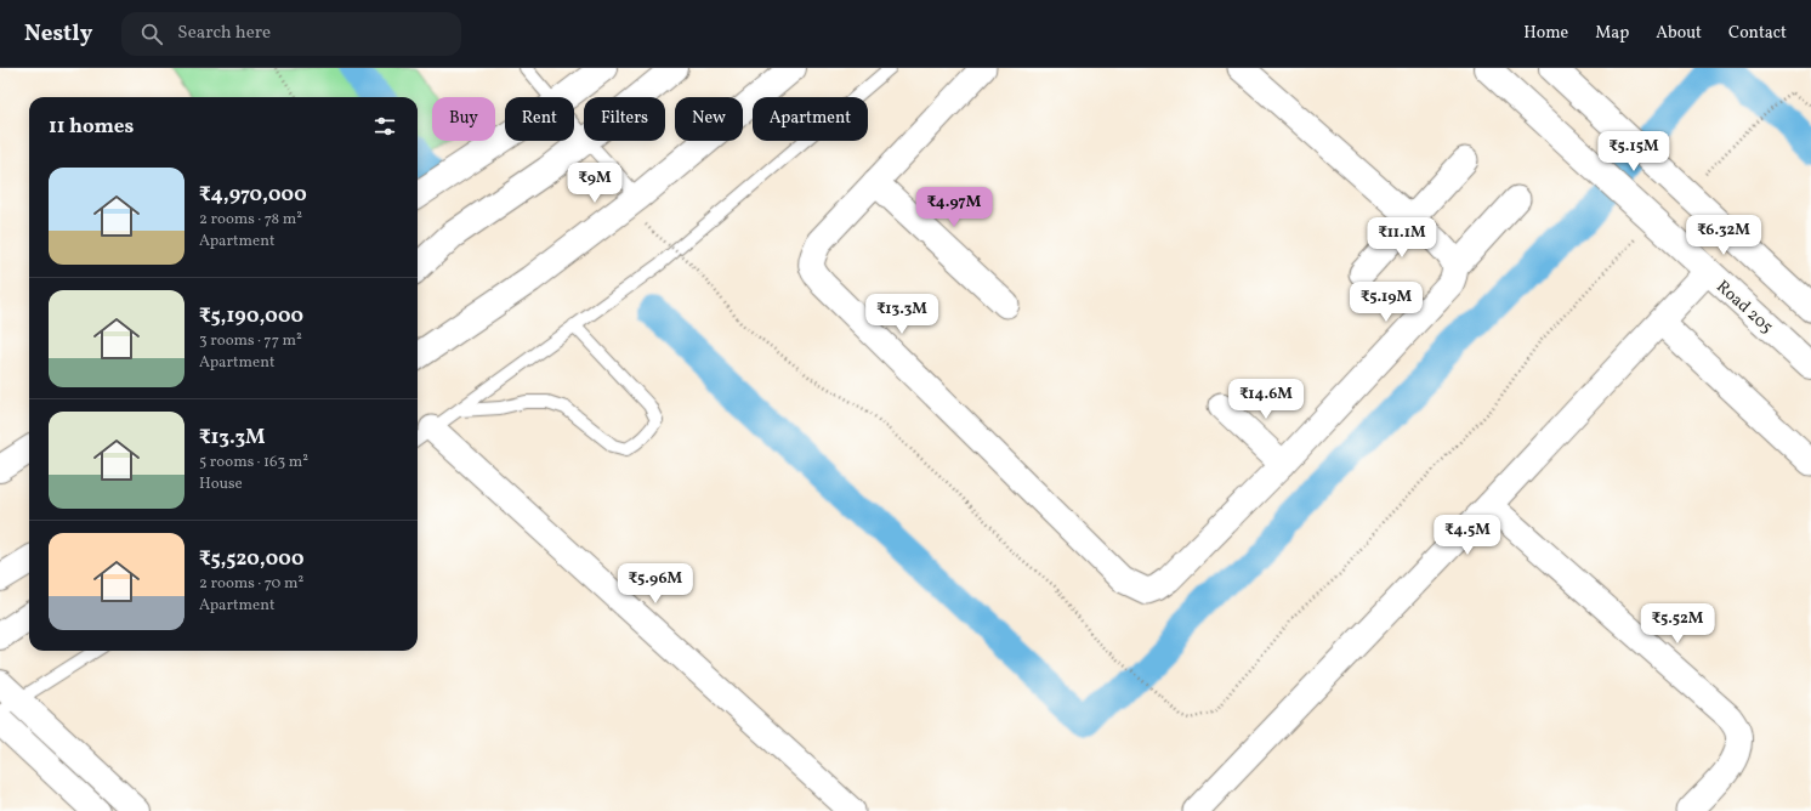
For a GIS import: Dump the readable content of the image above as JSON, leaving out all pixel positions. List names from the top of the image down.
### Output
{
  "streets": {
    "street": ["Road 205"]
  },
  "page": {
    "header": "Nestly",
    "search": "Search here",
    "nav": [
      "Home",
      "Map",
      "About",
      "Contact"
    ],
    "chip": [
      "Buy",
      "Rent",
      "Filters",
      "New",
      "Apartment"
    ],
    "heading": "11 homes",
    "price": [
      "₹5.15M",
      "₹9M",
      "₹4.97M",
      "₹6.32M",
      "₹11.1M",
      "₹5.19M",
      "₹13.3M",
      "₹14.6M",
      "₹4.5M",
      "₹5.96M",
      "₹5.52M"
    ],
    "list": [
      {
        "name": "₹4,970,000",
        "note": "2 rooms · 78 m² · Apartment"
      },
      {
        "name": "₹5,190,000",
        "note": "3 rooms · 77 m² · Apartment"
      },
      {
        "name": "₹13.3M",
        "note": "5 rooms · 163 m² · House"
      },
      {
        "name": "₹5,520,000",
        "note": "2 rooms · 70 m² · Apartment"
      }
    ]
  }
}
